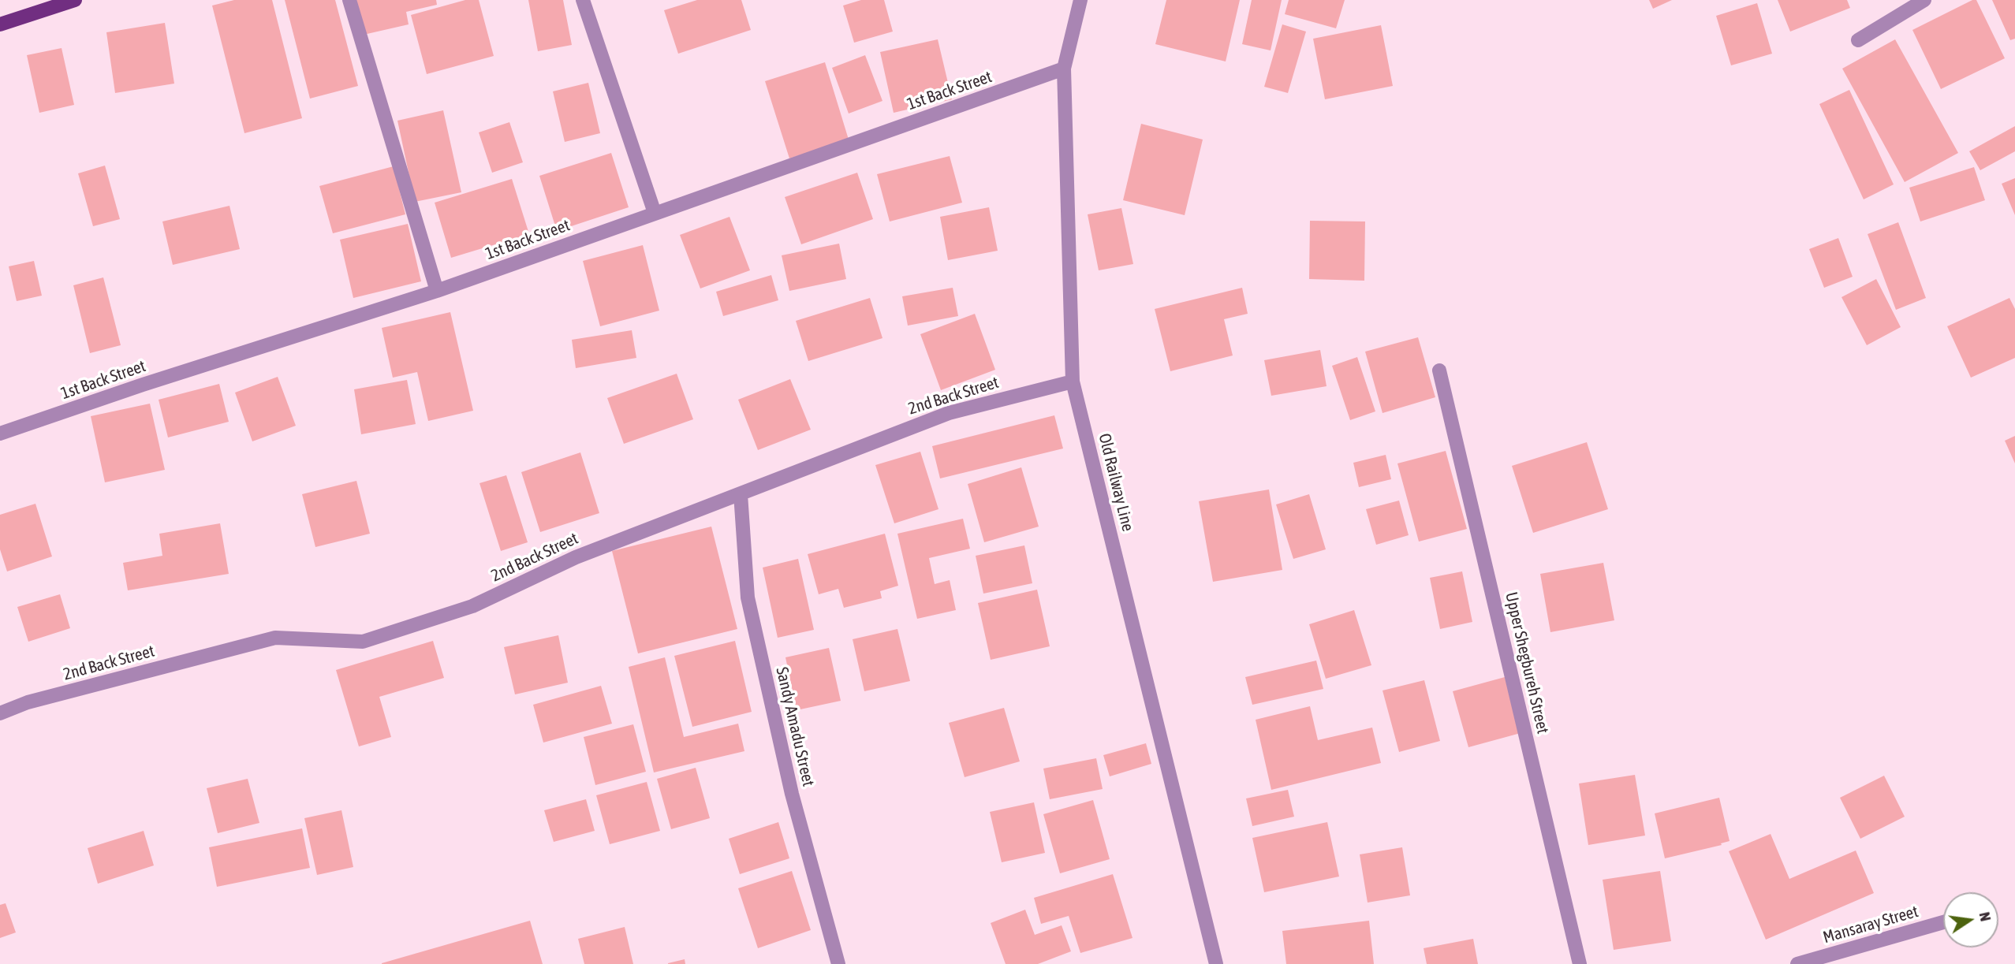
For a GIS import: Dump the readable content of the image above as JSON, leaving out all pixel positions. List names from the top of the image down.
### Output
{
  "streets": {
    "street": [
      "1st Back Street",
      "2nd Back Street",
      "Old Railway Line",
      "Upper Shegbureh Street",
      "Sandy Amadu Street",
      "Mansaray Street"
    ]
  },
  "crossings": [
    ["1st Back Street", "Old Railway Line"],
    ["2nd Back Street", "Old Railway Line"],
    ["2nd Back Street", "Sandy Amadu Street"]
  ],
  "north": "right"
}
